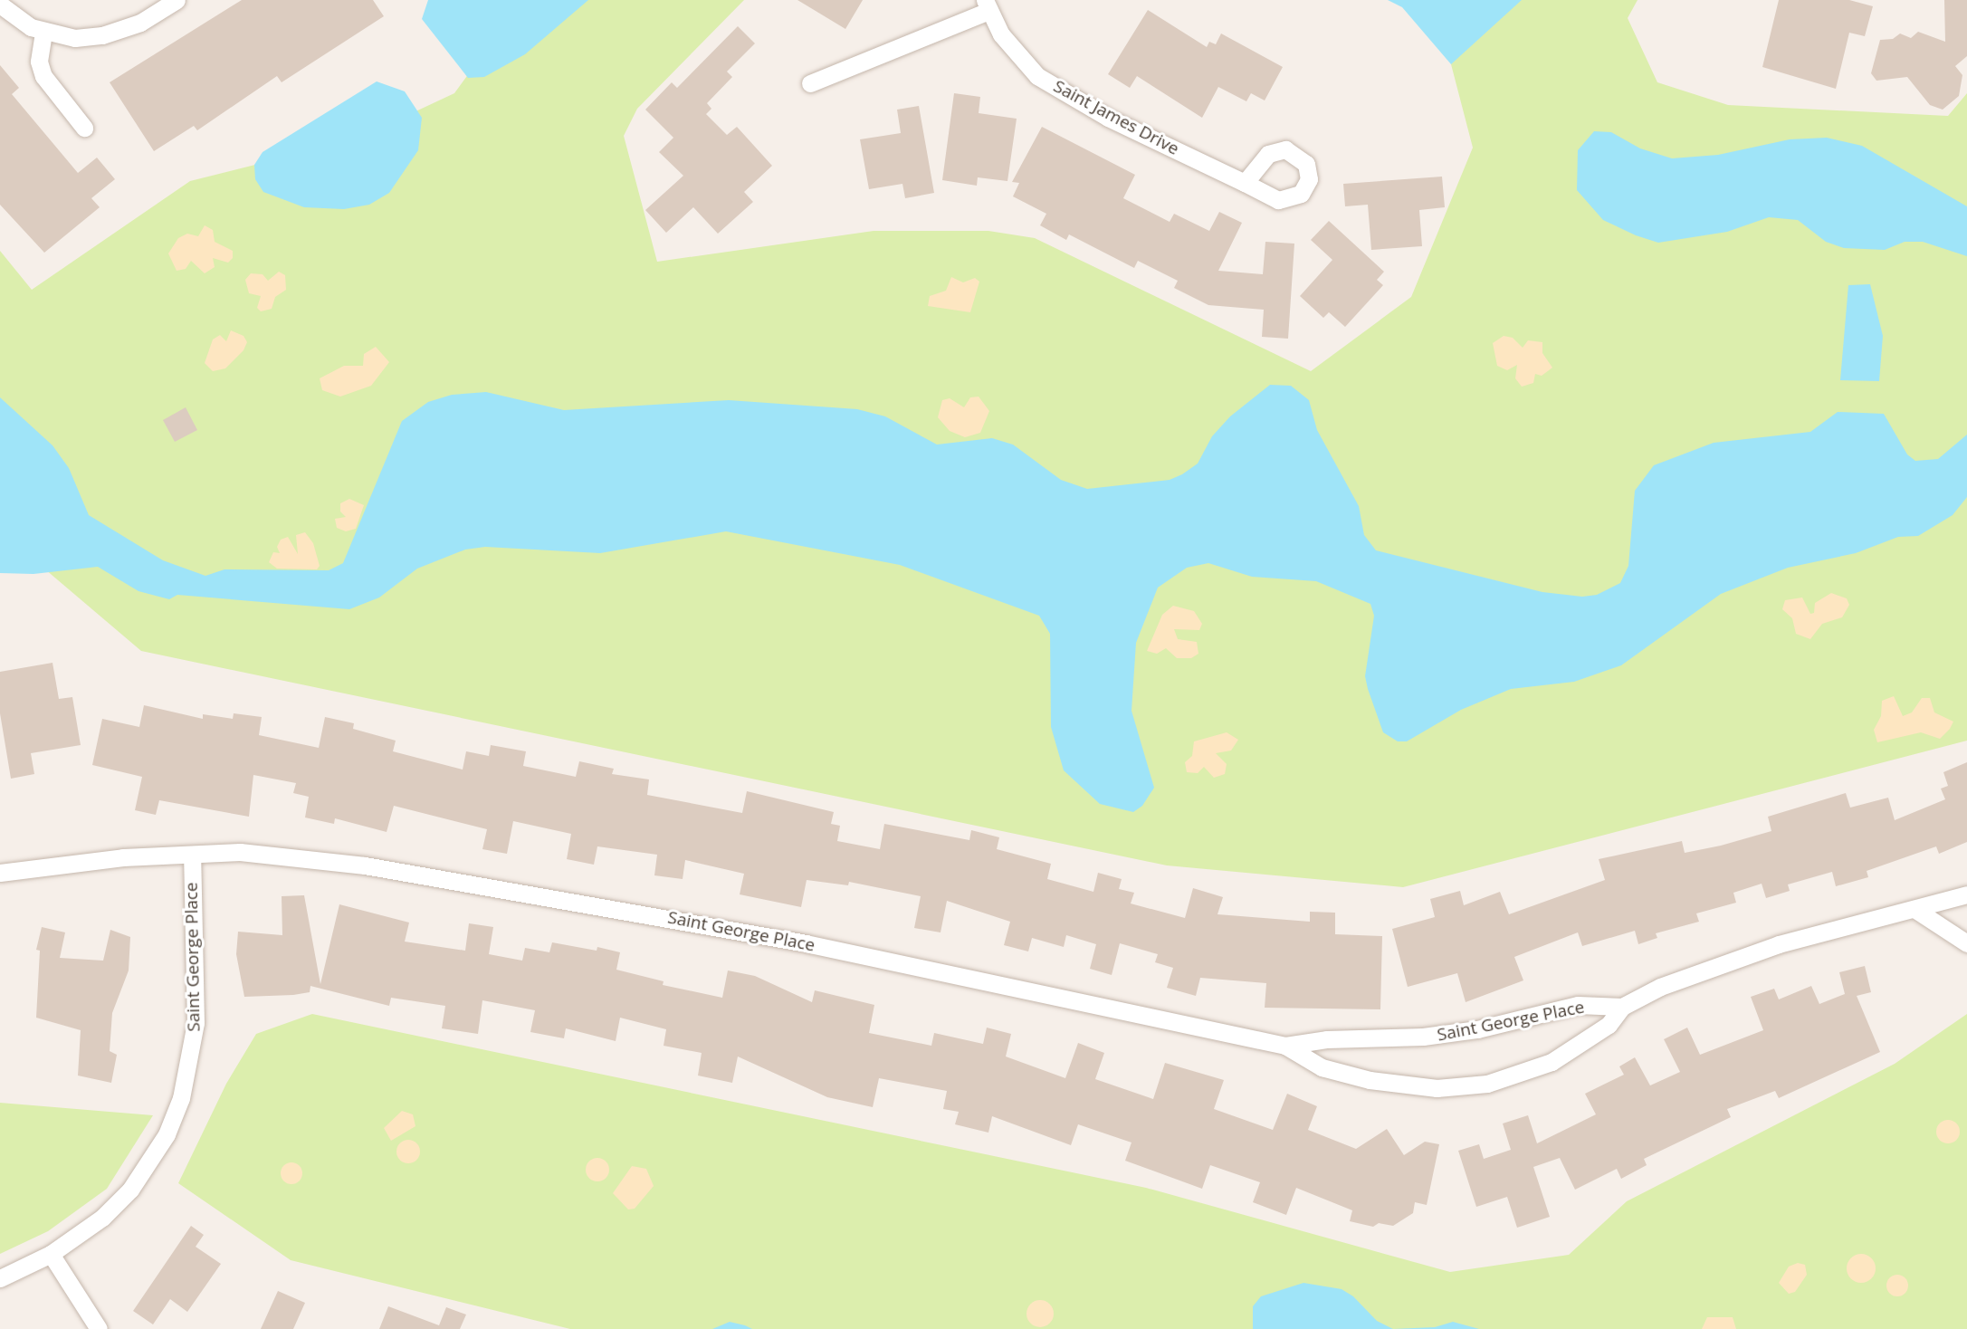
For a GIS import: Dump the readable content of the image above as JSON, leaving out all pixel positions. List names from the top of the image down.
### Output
{
  "streets": {
    "street": ["Saint James Drive", "Saint George Place"]
  }
}
